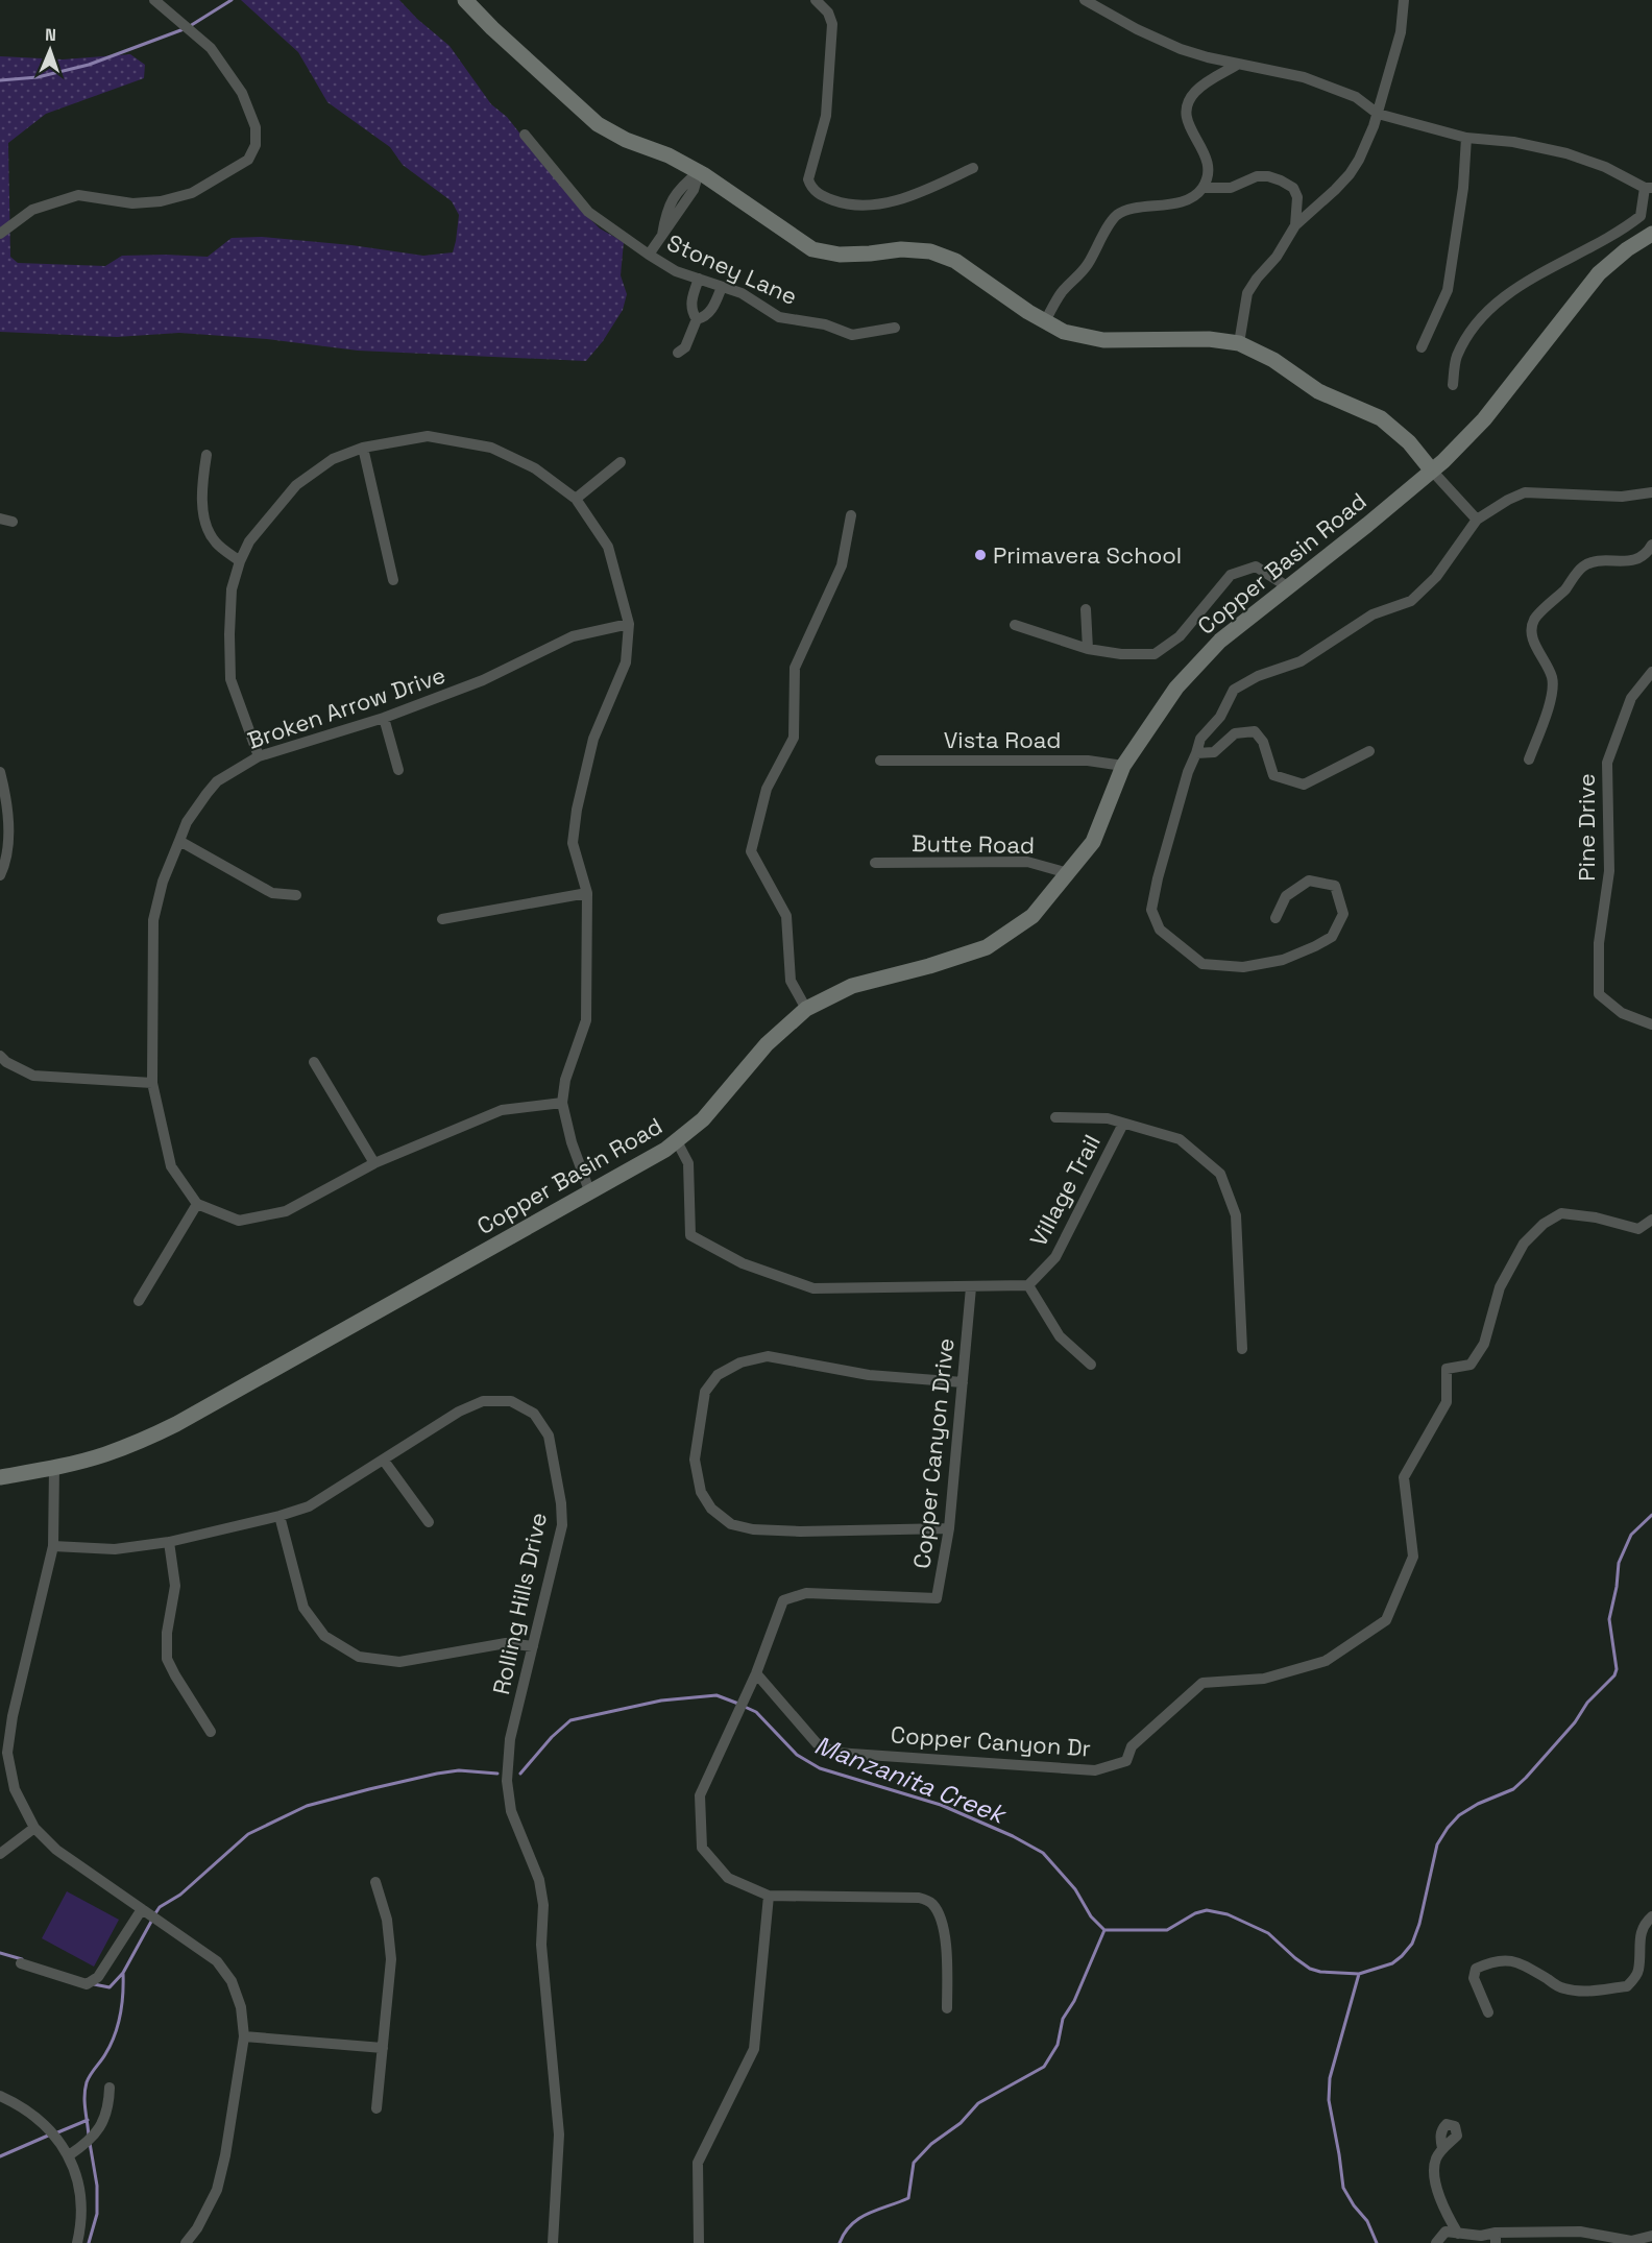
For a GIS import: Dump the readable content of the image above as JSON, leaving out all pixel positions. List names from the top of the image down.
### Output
{
  "streets": {
    "street": [
      "Stoney Lane",
      "Copper Basin Road",
      "Broken Arrow Drive",
      "Vista Road",
      "Pine Drive",
      "Butte Road",
      "Village Trail",
      "Copper Canyon Drive",
      "Rolling Hills Drive",
      "Copper Canyon Dr"
    ]
  },
  "crossings": [
    ["Copper Basin Road", "Vista Road"],
    ["Copper Basin Road", "Butte Road"],
    ["Copper Canyon Drive", "Copper Canyon Dr"]
  ],
  "water": ["Manzanita Creek"],
  "places": ["Primavera School"],
  "north": "top"
}
